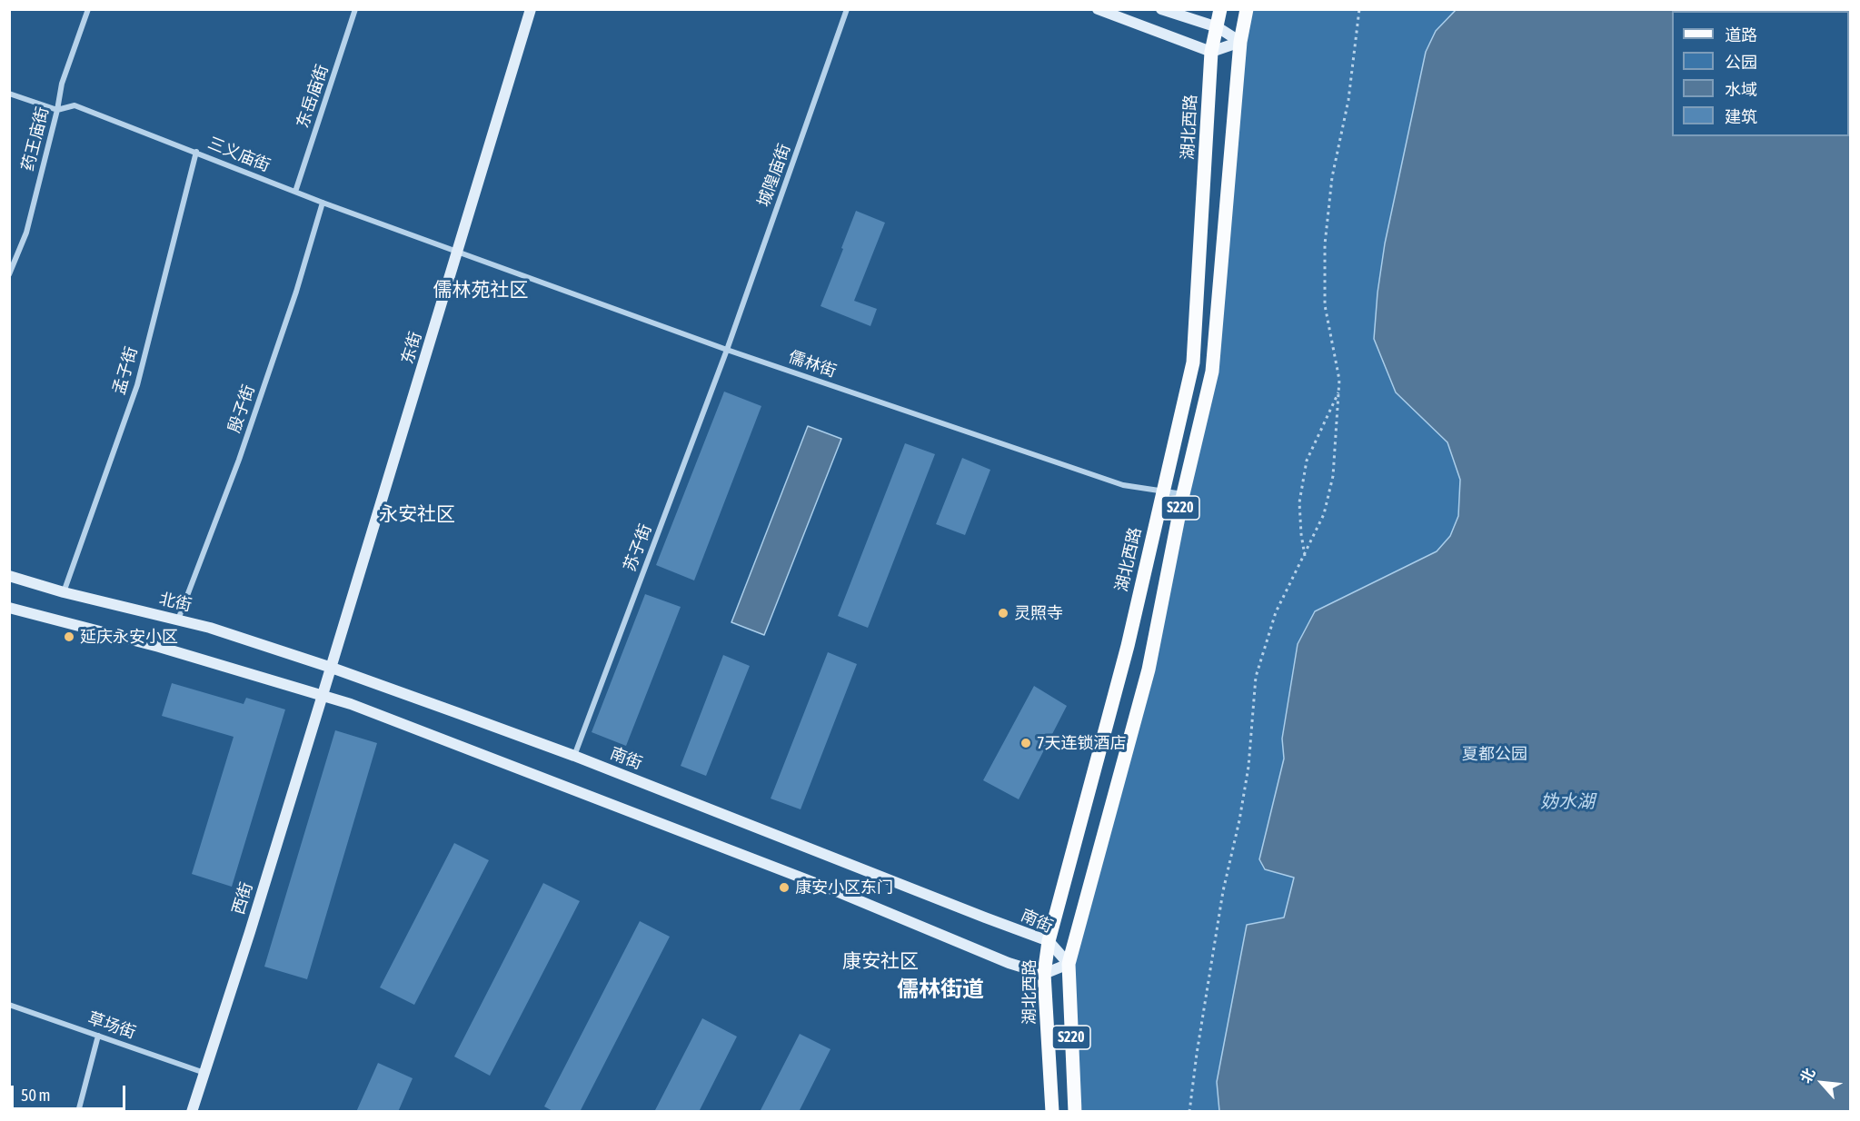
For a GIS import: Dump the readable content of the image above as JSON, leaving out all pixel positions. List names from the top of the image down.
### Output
{
  "streets": {
    "main road": ["湖北西路", "S220"],
    "street": [
      "东岳庙街",
      "药王庙街",
      "三义庙街",
      "城隍庙街",
      "东街",
      "儒林街",
      "孟子街",
      "殷子街",
      "苏子街",
      "北街",
      "南街",
      "西街",
      "草场街"
    ]
  },
  "crossings": [
    ["东岳庙街", "三义庙街"],
    ["湖北西路", "儒林街"],
    ["湖北西路", "南街"],
    ["药王庙街", "三义庙街"],
    ["三义庙街", "东街"],
    ["三义庙街", "儒林街"],
    ["三义庙街", "孟子街"],
    ["三义庙街", "殷子街"],
    ["城隍庙街", "儒林街"],
    ["城隍庙街", "苏子街"],
    ["东街", "儒林街"],
    ["东街", "北街"],
    ["东街", "南街"],
    ["东街", "西街"],
    ["儒林街", "S220"],
    ["儒林街", "苏子街"],
    ["孟子街", "北街"],
    ["殷子街", "北街"],
    ["S220", "南街"],
    ["苏子街", "南街"],
    ["北街", "南街"],
    ["西街", "草场街"]
  ],
  "districts": [
    "儒林苑社区",
    "永安社区",
    "康安社区",
    "儒林街道"
  ],
  "water": ["妫水湖"],
  "parks": ["夏都公园"],
  "places": [
    "灵照寺",
    "延庆永安小区",
    "7天连锁酒店",
    "康安小区东门"
  ],
  "legend": [
    "道路",
    "公园",
    "水域",
    "建筑"
  ],
  "scale_bar": "50 m",
  "north": "top left"
}
